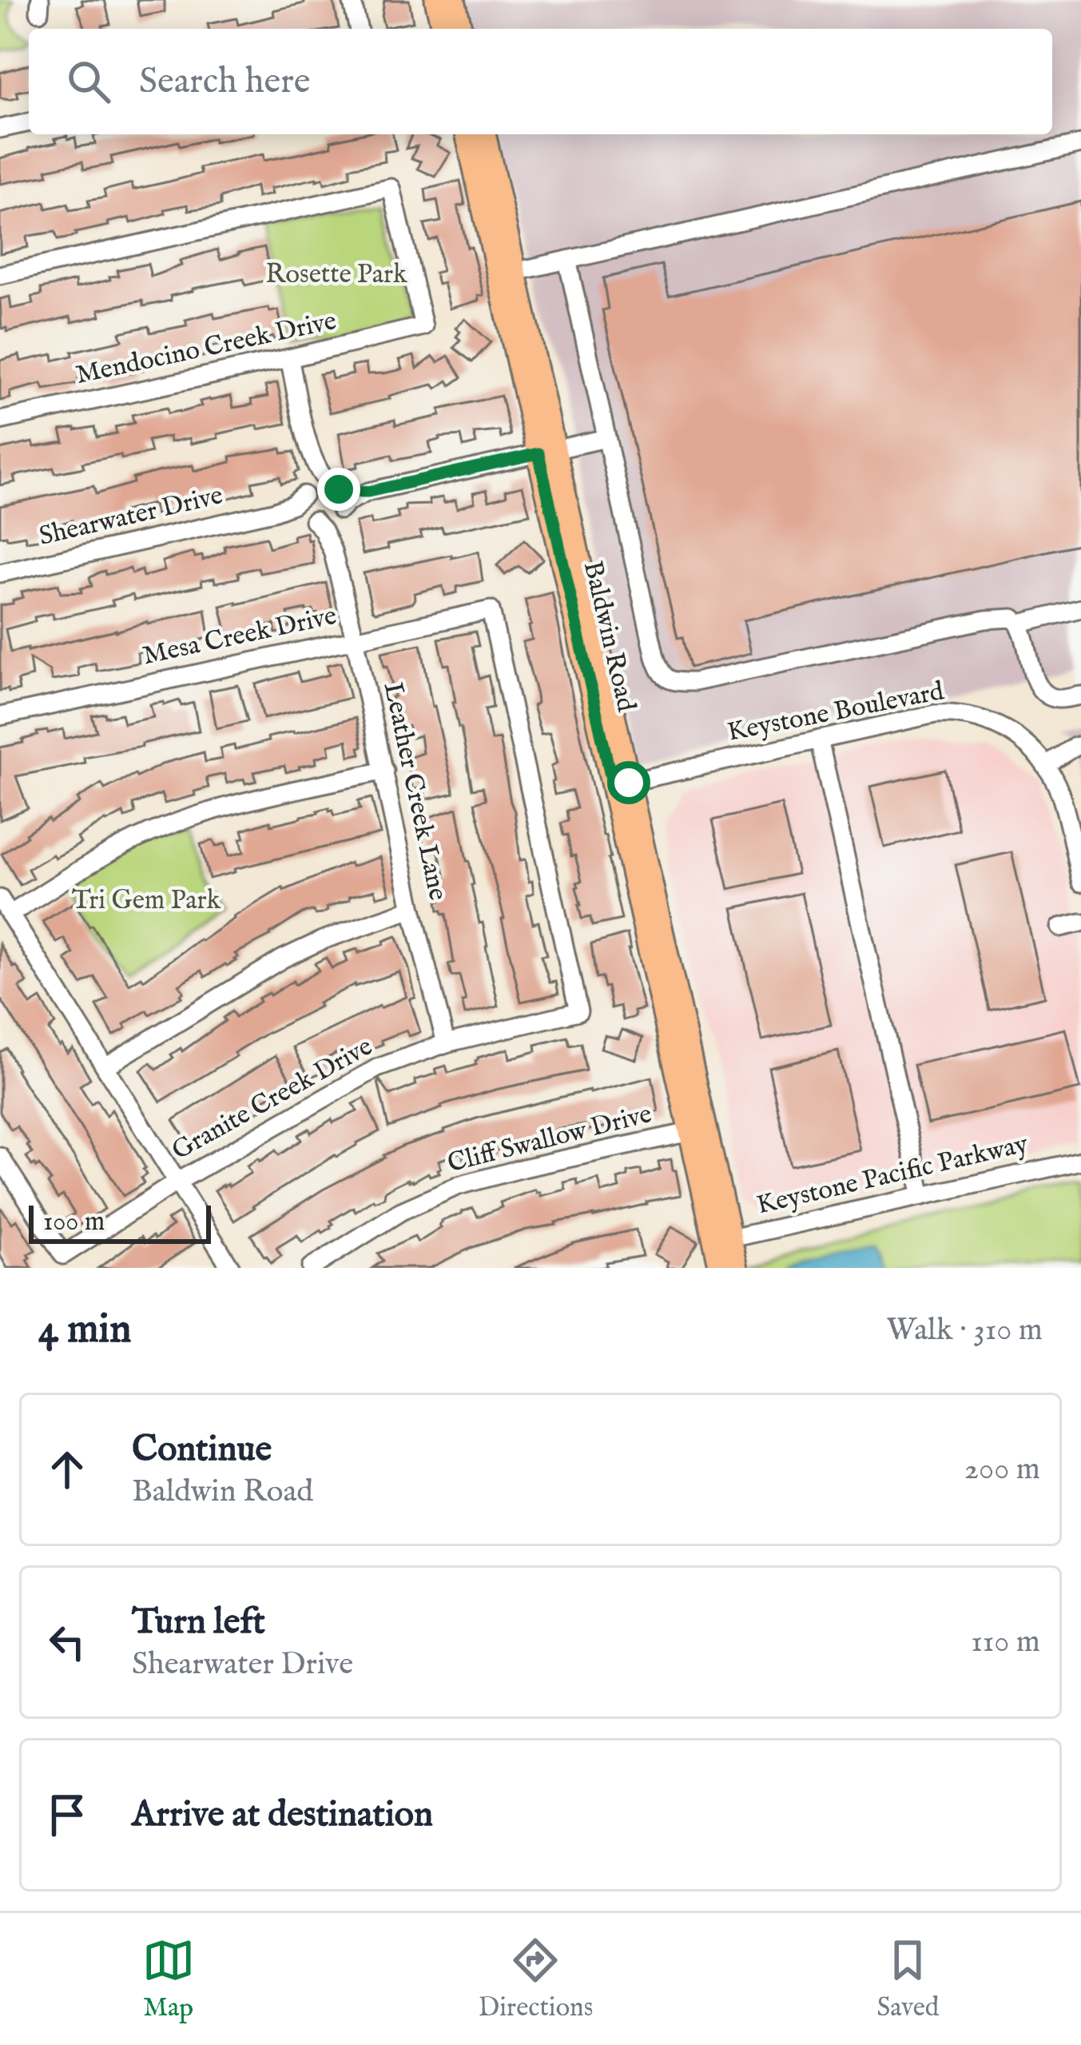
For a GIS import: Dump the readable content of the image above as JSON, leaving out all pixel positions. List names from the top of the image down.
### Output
{
  "streets": {
    "main road": ["Baldwin Road"],
    "street": [
      "Mendocino Creek Drive",
      "Shearwater Drive",
      "Mesa Creek Drive",
      "Keystone Boulevard",
      "Leather Creek Lane",
      "Granite Creek Drive",
      "Cliff Swallow Drive",
      "Keystone Pacific Parkway"
    ]
  },
  "crossings": [
    ["Shearwater Drive", "Leather Creek Lane"],
    ["Mesa Creek Drive", "Leather Creek Lane"],
    ["Mesa Creek Drive", "Granite Creek Drive"],
    ["Baldwin Road", "Keystone Boulevard"],
    ["Baldwin Road", "Cliff Swallow Drive"],
    ["Baldwin Road", "Keystone Pacific Parkway"],
    ["Leather Creek Lane", "Granite Creek Drive"]
  ],
  "parks": ["Rosette Park", "Tri Gem Park"],
  "scale_bar": "100 m",
  "page": {
    "search": "Search here",
    "scale": "100 m",
    "heading": ["4 min", "Walk · 310 m"],
    "list": [
      ["Continue", "Baldwin Road", "200 m"],
      ["Turn left", "Shearwater Drive", "110 m"],
      "Arrive at destination"
    ],
    "nav": ["Map", "Directions", "Saved"]
  }
}
